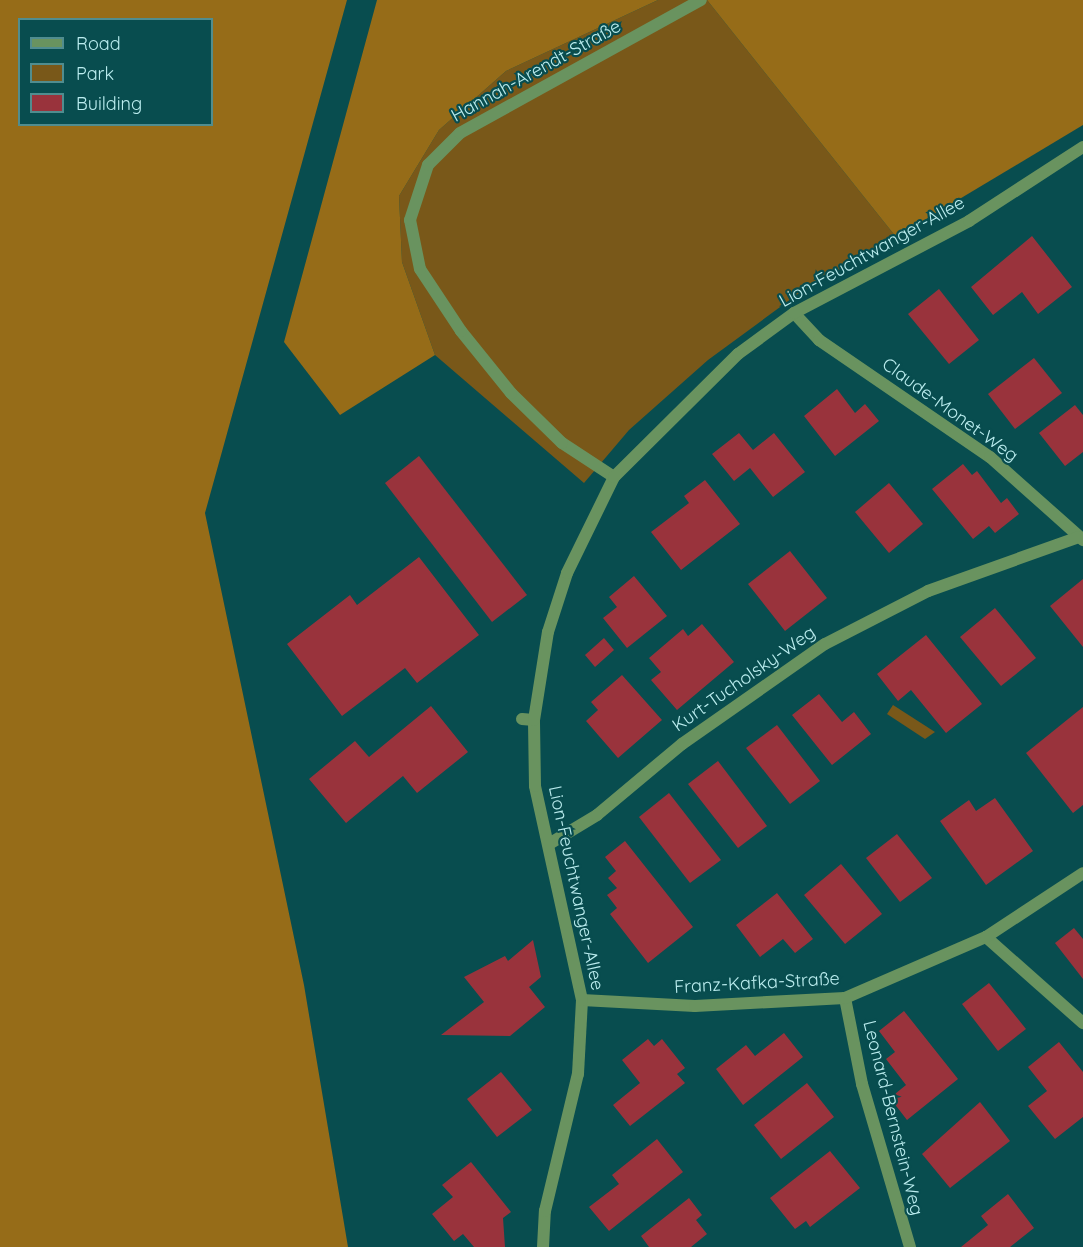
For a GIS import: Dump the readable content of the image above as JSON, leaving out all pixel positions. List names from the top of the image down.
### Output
{
  "streets": {
    "street": [
      "Hannah-Arendt-Straße",
      "Lion-Feuchtwanger-Allee",
      "Claude-Monet-Weg",
      "Kurt-Tucholsky-Weg",
      "Franz-Kafka-Straße",
      "Leonard-Bernstein-Weg"
    ]
  },
  "crossings": [
    ["Hannah-Arendt-Straße", "Lion-Feuchtwanger-Allee"],
    ["Lion-Feuchtwanger-Allee", "Claude-Monet-Weg"],
    ["Lion-Feuchtwanger-Allee", "Kurt-Tucholsky-Weg"],
    ["Lion-Feuchtwanger-Allee", "Franz-Kafka-Straße"],
    ["Claude-Monet-Weg", "Kurt-Tucholsky-Weg"],
    ["Franz-Kafka-Straße", "Leonard-Bernstein-Weg"]
  ],
  "legend": ["Road", "Park", "Building"]
}
